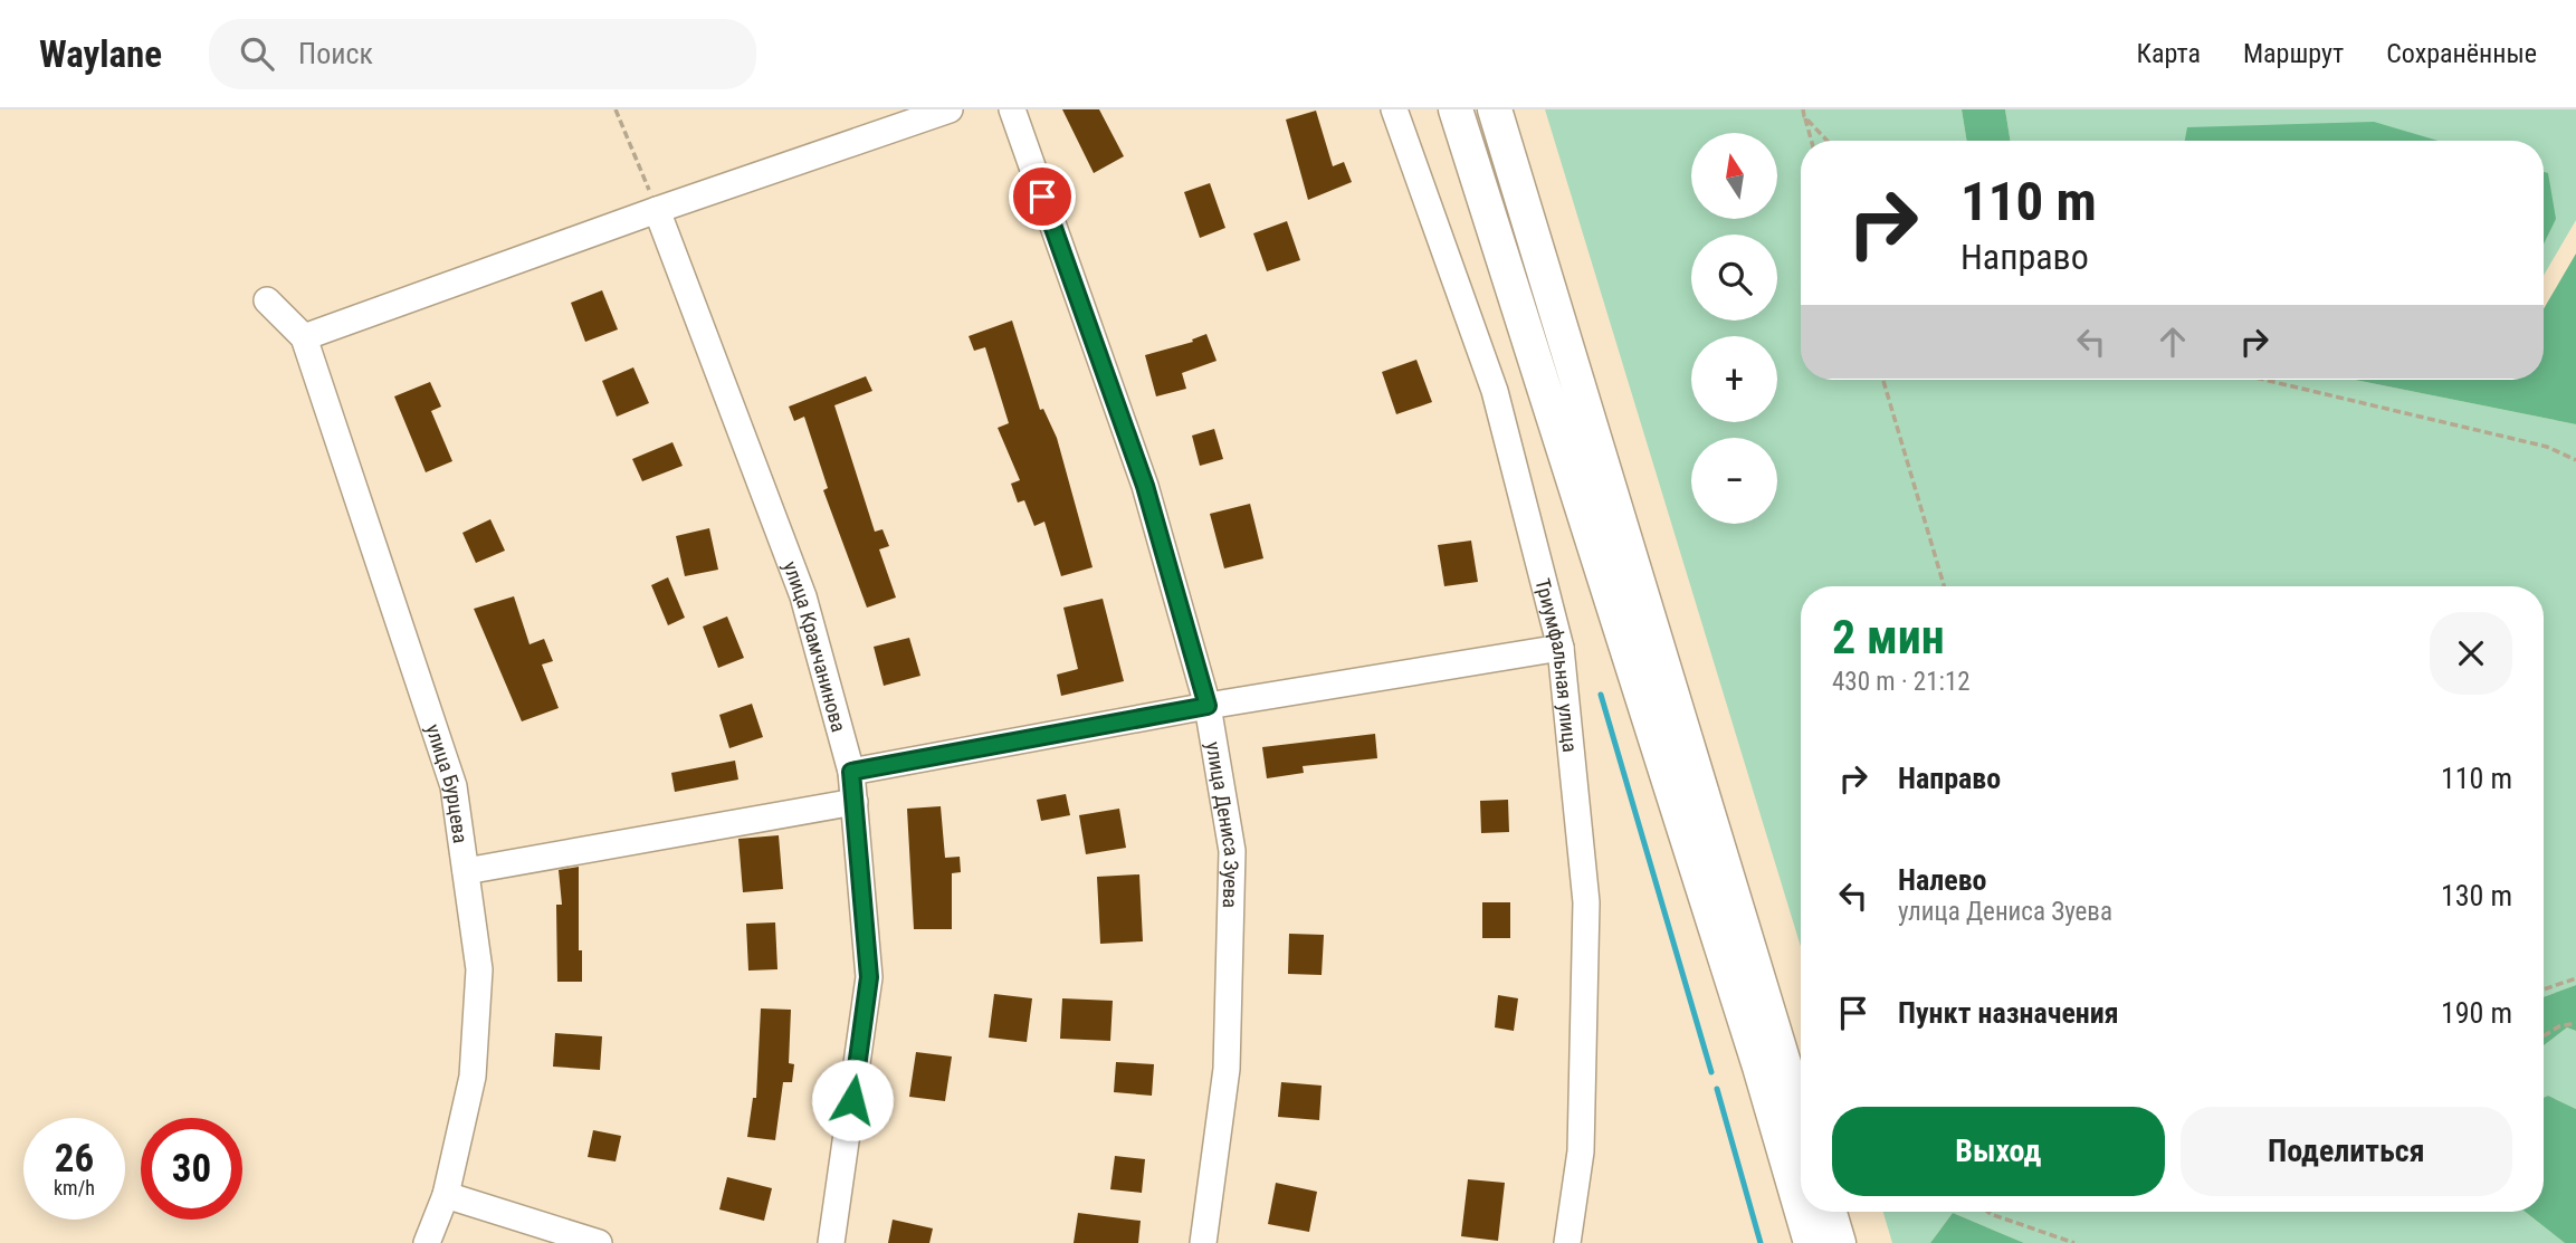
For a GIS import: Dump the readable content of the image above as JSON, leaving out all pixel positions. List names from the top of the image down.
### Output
{
  "streets": {
    "street": [
      "улица Крамчанинова",
      "Триумфальная улица",
      "улица Бурцева",
      "улица Дениса Зуева"
    ]
  },
  "north": "top",
  "page": {
    "header": "Waylane",
    "search": "Поиск",
    "nav": ["Карта", "Маршрут", "Сохранённые"],
    "map_buttons": ["+", "−"],
    "turn": ["110 m", "Направо"],
    "heading": ["2 мин", "430 m · 21:12"],
    "list": [
      {
        "name": "Направо",
        "value": "110 m"
      },
      {
        "name": "Налево",
        "note": "улица Дениса Зуева",
        "value": "130 m"
      },
      {
        "name": "Пункт назначения",
        "value": "190 m"
      }
    ],
    "buttons": ["Выход", "Поделиться"],
    "speed": "26 km/h",
    "limit": "30"
  }
}
